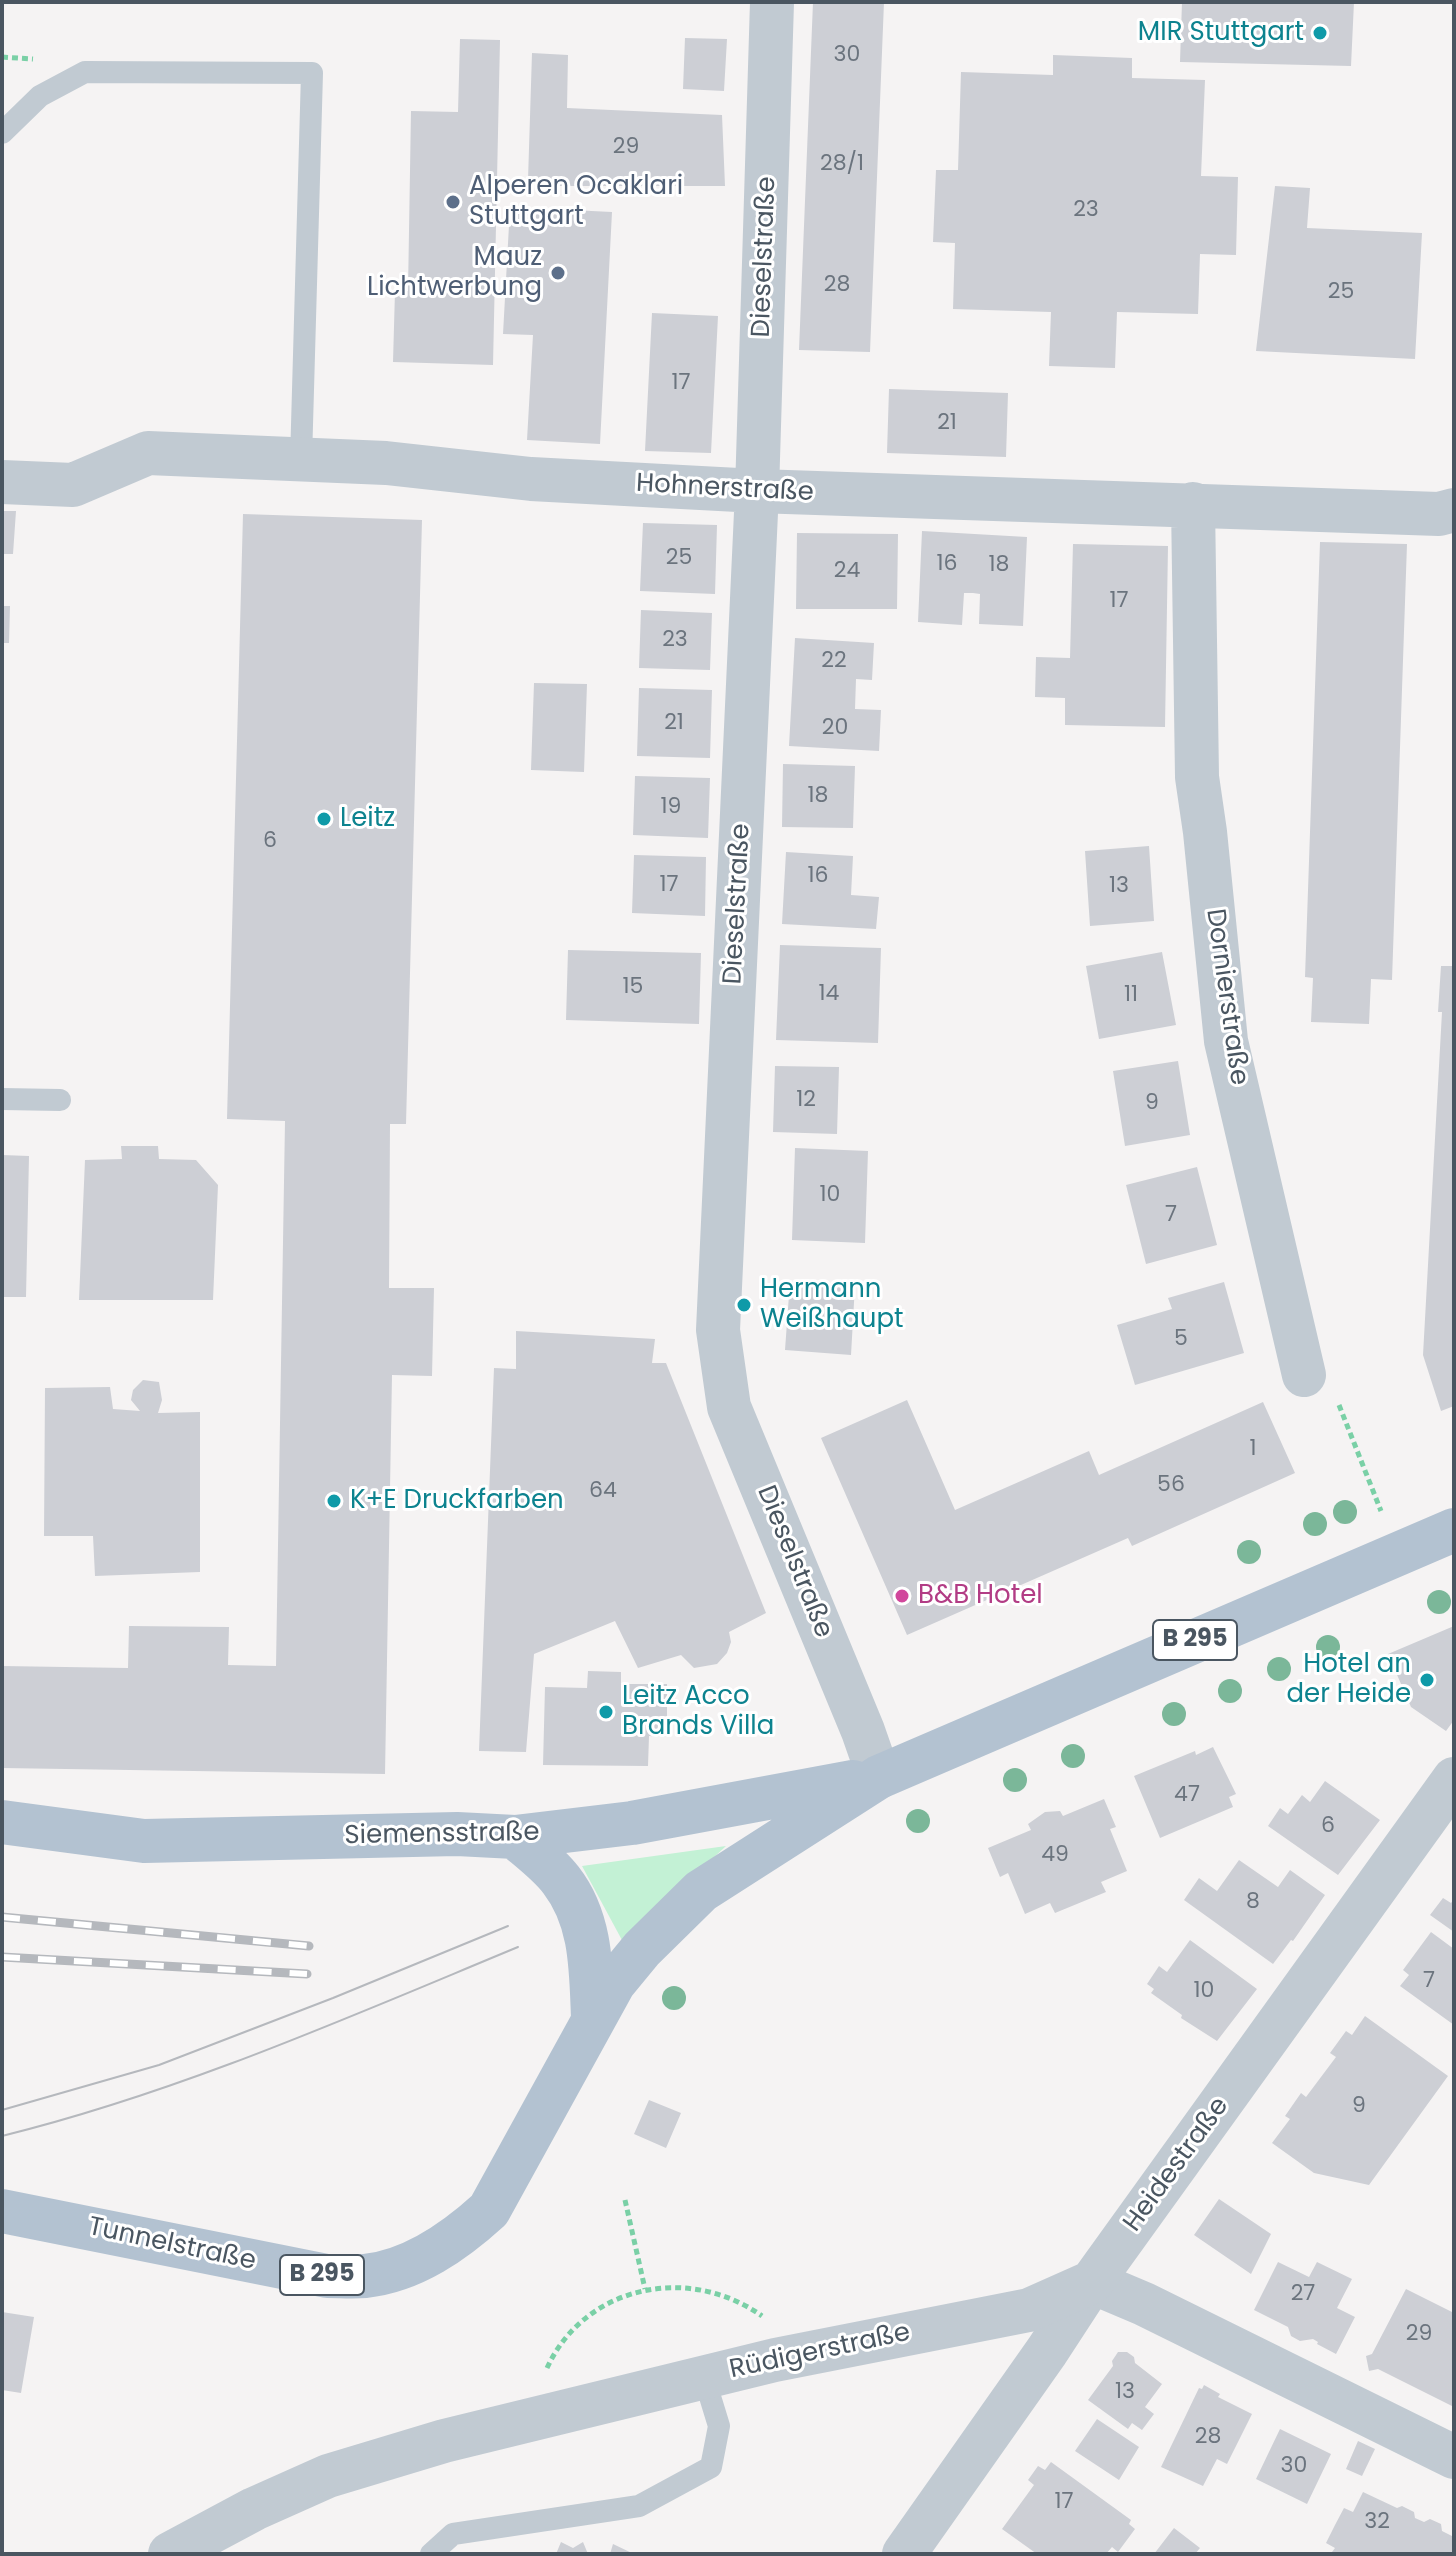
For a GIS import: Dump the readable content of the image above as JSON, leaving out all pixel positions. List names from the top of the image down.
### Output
{
  "streets": {
    "main road": ["B 295", "Siemensstraße", "Tunnelstraße"],
    "street": [
      "Dieselstraße",
      "Hohnerstraße",
      "Dornierstraße",
      "Heidestraße",
      "Rüdigerstraße"
    ]
  },
  "crossings": [
    ["Dieselstraße", "Hohnerstraße"],
    ["Dieselstraße", "Siemensstraße"],
    ["Hohnerstraße", "Dornierstraße"],
    ["Siemensstraße", "Tunnelstraße"],
    ["Heidestraße", "Rüdigerstraße"]
  ],
  "places": [
    "MIR Stuttgart",
    "Alperen Ocaklari Stuttgart",
    "Mauz Lichtwerbung",
    "Leitz",
    "Hermann Weißhaupt",
    "K+E Druckfarben",
    "B&B Hotel",
    "Hotel an der Heide",
    "Leitz Acco Brands Villa"
  ],
  "house_numbers": [
    "30",
    "29",
    "28/1",
    "23",
    "28",
    "25",
    "17",
    "21",
    "25",
    "16",
    "18",
    "24",
    "17",
    "23",
    "22",
    "21",
    "20",
    "18",
    "19",
    "6",
    "16",
    "17",
    "13",
    "15",
    "14",
    "11",
    "12",
    "9",
    "10",
    "7",
    "5",
    "1",
    "56",
    "64",
    "47",
    "6",
    "49",
    "8",
    "7",
    "10",
    "9",
    "27",
    "29",
    "13",
    "28",
    "30",
    "17",
    "32"
  ]
}
